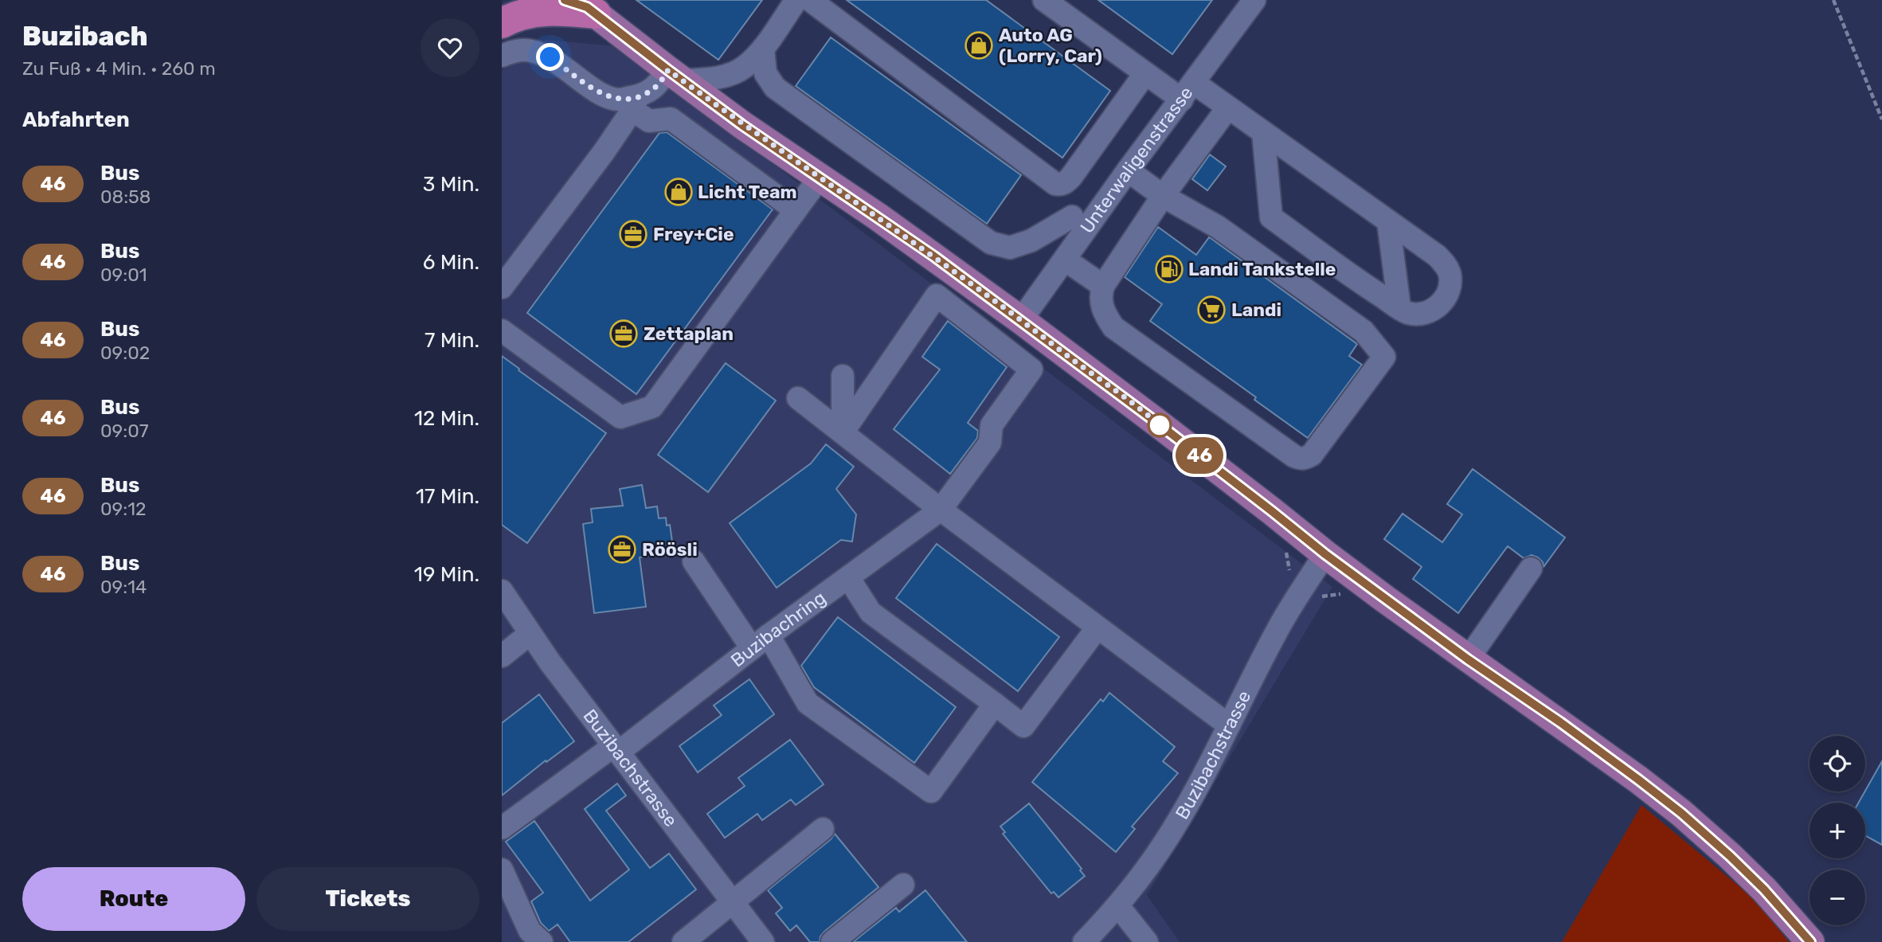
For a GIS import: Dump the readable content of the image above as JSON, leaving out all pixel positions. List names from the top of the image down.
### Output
{
  "streets": {
    "street": ["Unterwaligenstrasse", "Buzibachring", "Buzibachstrasse"]
  },
  "crossings": [
    ["Buzibachring", "Buzibachstrasse"]
  ],
  "places": {
    "shop": ["Auto AG (Lorry, Car)", "Licht Team"],
    "office": ["Frey+Cie", "Zettaplan", "Röösli"],
    "fuel station": ["Landi Tankstelle"],
    "supermarket": ["Landi"]
  },
  "lines": ["bus line 46"],
  "page": {
    "heading": [
      ["Buzibach", "Zu Fuß · 4 Min. · 260 m"],
      "Abfahrten"
    ],
    "on_map": "46",
    "list": [
      {
        "mark": "46",
        "name": "Bus",
        "note": "08:58",
        "value": "3 Min."
      },
      {
        "mark": "46",
        "name": "Bus",
        "note": "09:01",
        "value": "6 Min."
      },
      {
        "mark": "46",
        "name": "Bus",
        "note": "09:02",
        "value": "7 Min."
      },
      {
        "mark": "46",
        "name": "Bus",
        "note": "09:07",
        "value": "12 Min."
      },
      {
        "mark": "46",
        "name": "Bus",
        "note": "09:12",
        "value": "17 Min."
      },
      {
        "mark": "46",
        "name": "Bus",
        "note": "09:14",
        "value": "19 Min."
      }
    ],
    "map_buttons": ["+", "−"],
    "buttons": ["Route", "Tickets"]
  }
}
